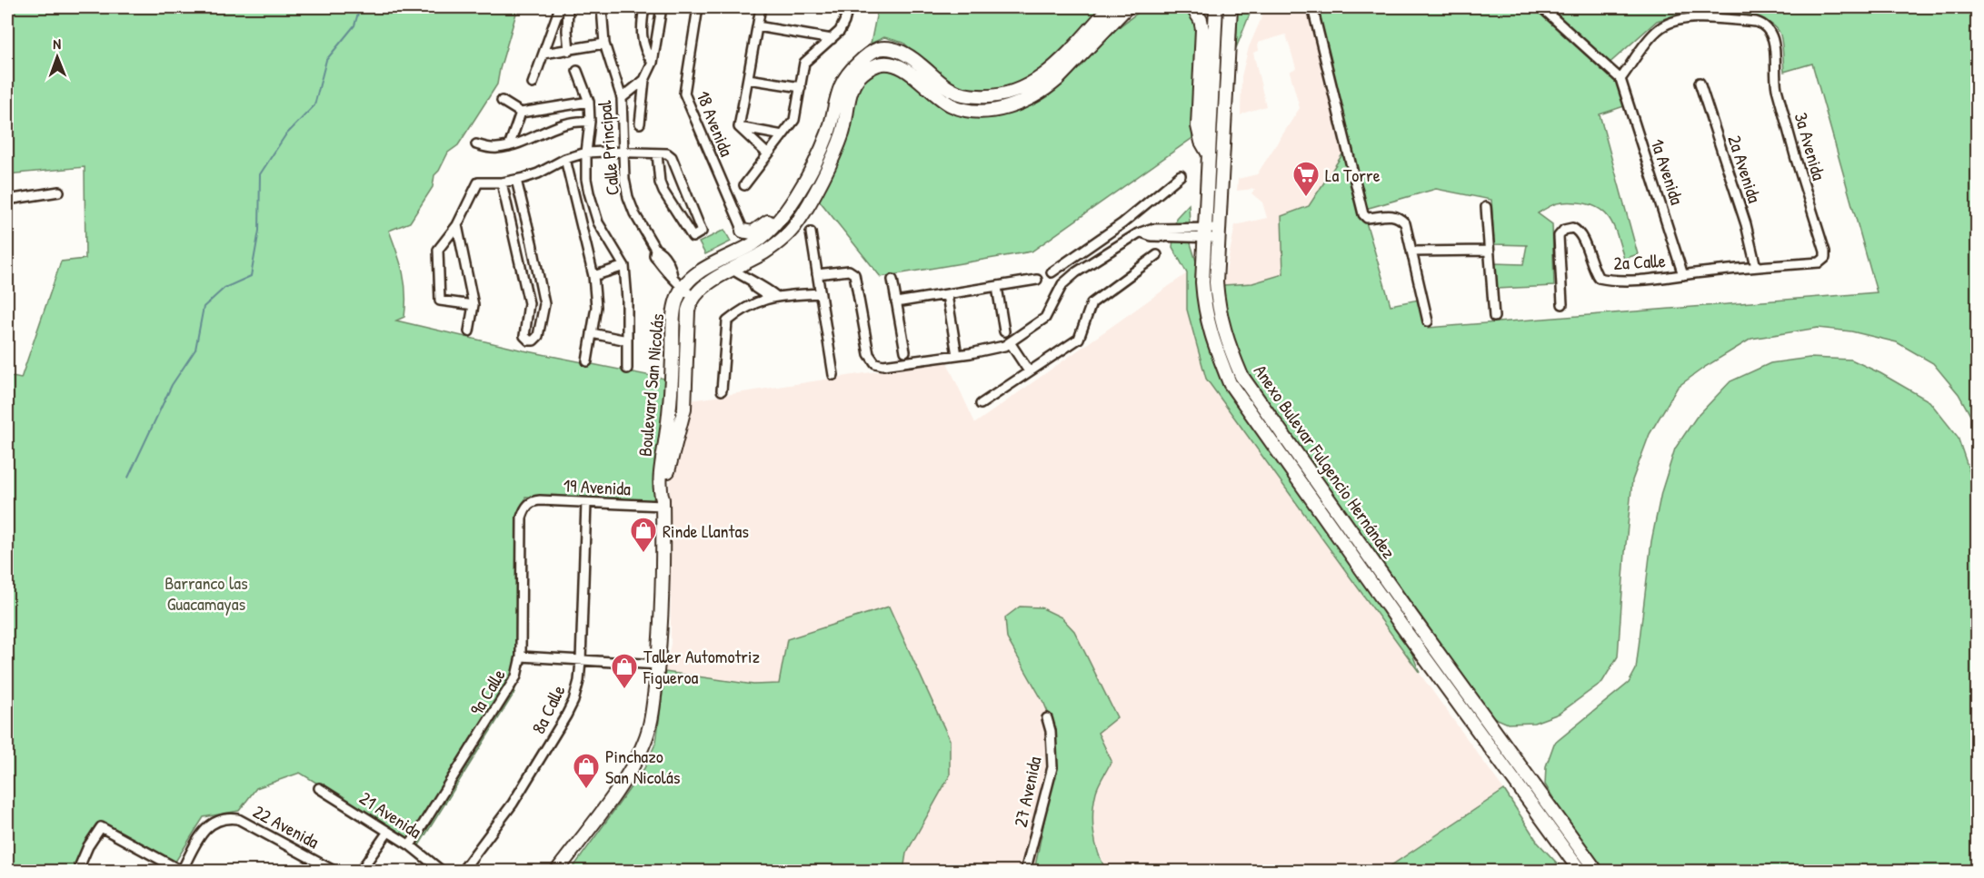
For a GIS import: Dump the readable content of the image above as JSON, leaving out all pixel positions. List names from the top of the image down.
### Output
{
  "streets": {
    "main road": ["Boulevard San Nicolás", "Anexo Bulevar Fulgencio Hernández"],
    "street": [
      "18 Avenida",
      "3a Avenida",
      "Calle Principal",
      "2a Avenida",
      "1a Avenida",
      "2a Calle",
      "19 Avenida",
      "9a Calle",
      "8a Calle",
      "27 Avenida",
      "21 Avenida",
      "22 Avenida"
    ]
  },
  "crossings": [
    ["3a Avenida", "1a Avenida"],
    ["3a Avenida", "2a Calle"],
    ["Calle Principal", "Boulevard San Nicolás"],
    ["2a Avenida", "2a Calle"],
    ["1a Avenida", "2a Calle"],
    ["Boulevard San Nicolás", "19 Avenida"],
    ["19 Avenida", "9a Calle"],
    ["19 Avenida", "8a Calle"],
    ["9a Calle", "21 Avenida"]
  ],
  "parks": ["Barranco las Guacamayas"],
  "places": {
    "supermarket": ["La Torre"],
    "shop": ["Rinde Llantas", "Taller Automotriz Figueroa", "Pinchazo San Nicolás"]
  },
  "north": "top"
}
